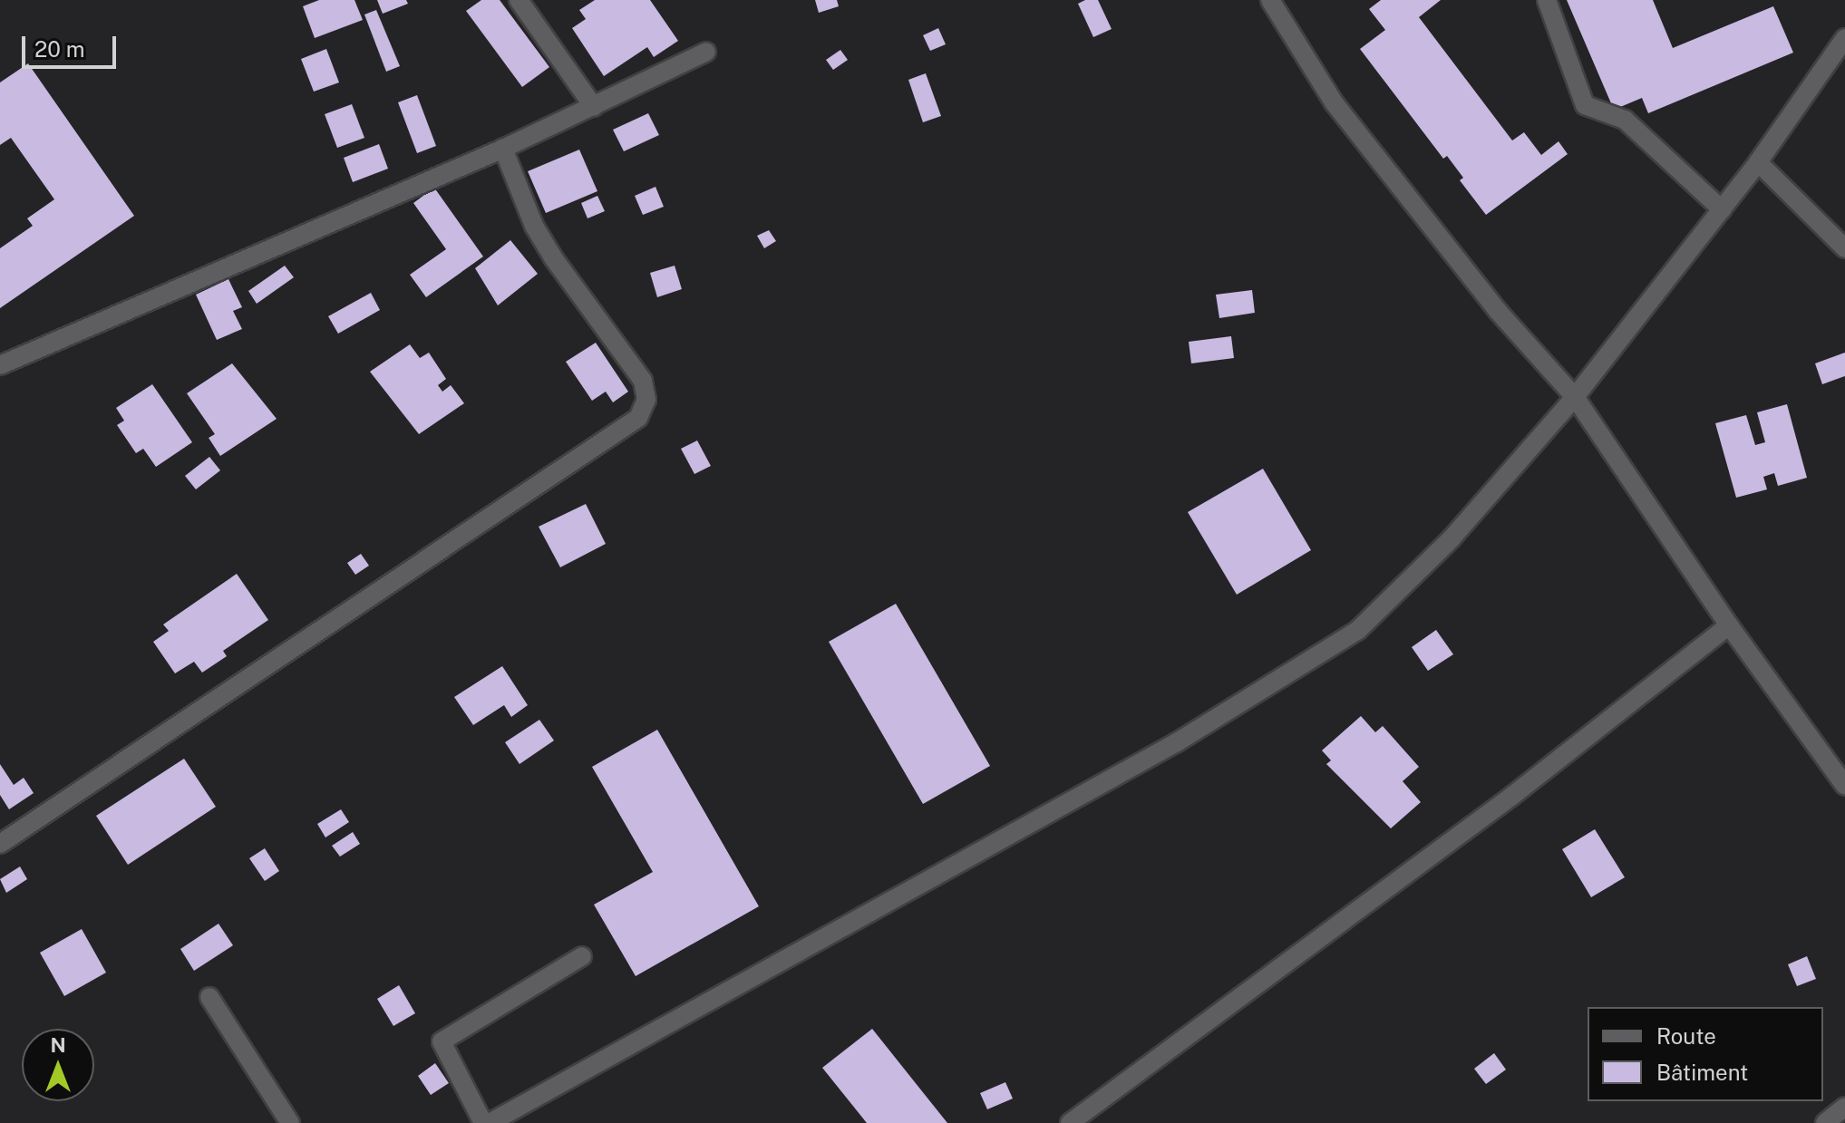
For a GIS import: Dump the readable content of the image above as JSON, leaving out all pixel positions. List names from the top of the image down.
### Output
{
  "legend": ["Route", "Bâtiment"],
  "scale_bar": "20 m",
  "north": "top"
}
